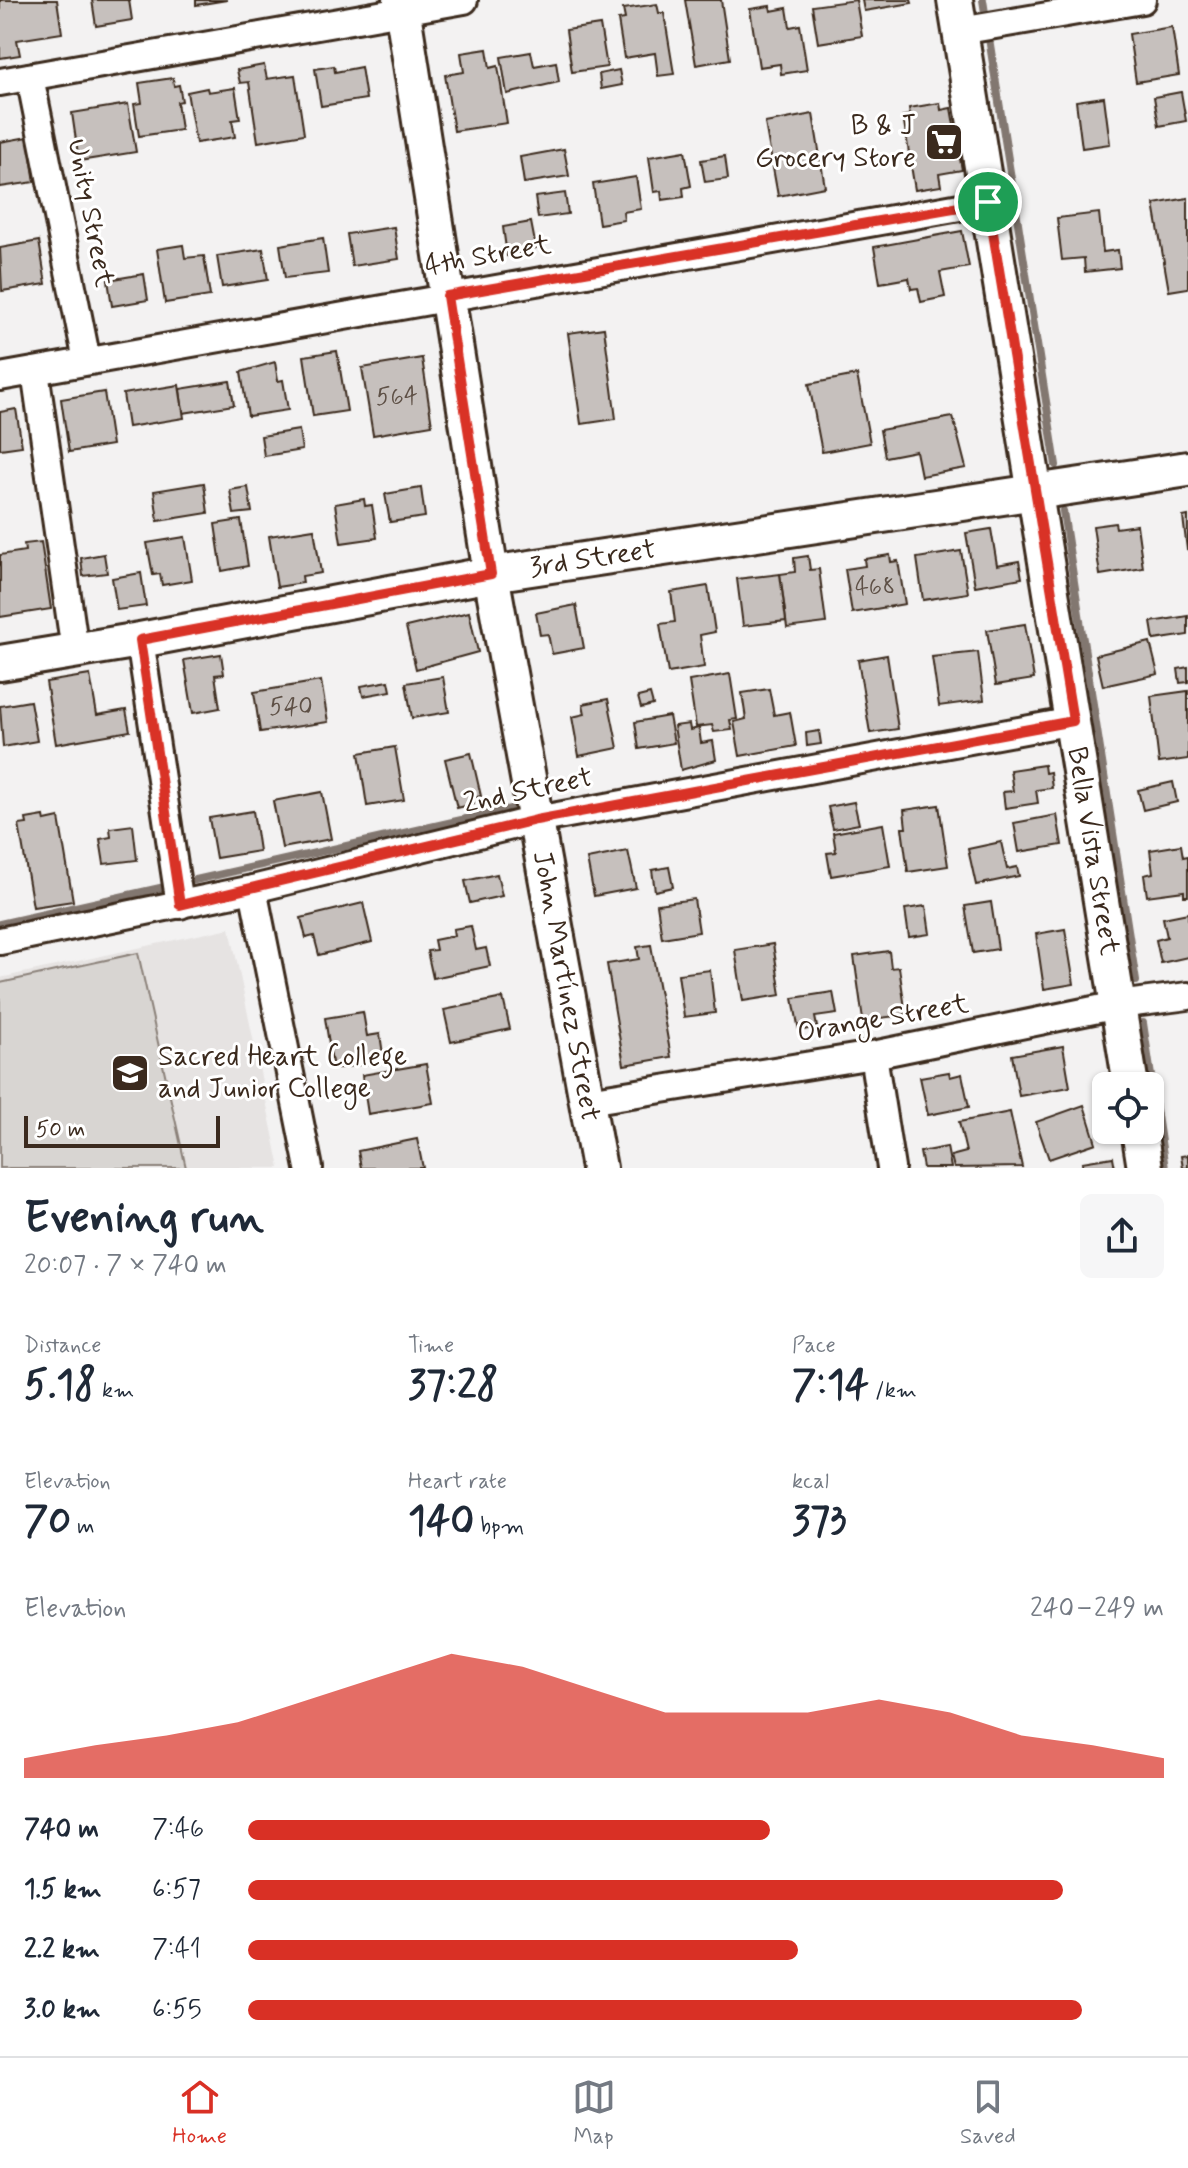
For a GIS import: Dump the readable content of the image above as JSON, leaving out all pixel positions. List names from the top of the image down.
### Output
{
  "streets": {
    "street": [
      "Unity Street",
      "4th Street",
      "3rd Street",
      "2nd Street",
      "Bella Vista Street",
      "John Martínez Street",
      "Orange Street"
    ]
  },
  "crossings": [
    ["Unity Street", "4th Street"],
    ["4th Street", "Bella Vista Street"],
    ["4th Street", "John Martínez Street"],
    ["3rd Street", "Bella Vista Street"],
    ["3rd Street", "John Martínez Street"],
    ["2nd Street", "Bella Vista Street"],
    ["2nd Street", "John Martínez Street"],
    ["Bella Vista Street", "Orange Street"],
    ["John Martínez Street", "Orange Street"]
  ],
  "places": {
    "supermarket": ["B & J Grocery Store"],
    "school or university": ["Sacred Heart College and Junior College"]
  },
  "house_numbers": ["564", "468", "540"],
  "scale_bar": "50 m",
  "page": {
    "scale": "50 m",
    "heading": ["Evening run", "20:07 · 7 × 740 m"],
    "stats": [
      ["Distance", "5.18 km"],
      ["Time", "37:28"],
      ["Pace", "7:14 /km"],
      ["Elevation", "70 m"],
      ["Heart rate", "140 bpm"],
      ["kcal", "373"]
    ],
    "chart": ["Elevation", "240–249 m"],
    "list": [
      {
        "name": "740 m",
        "note": "7:46"
      },
      {
        "name": "1.5 km",
        "note": "6:57"
      },
      {
        "name": "2.2 km",
        "note": "7:41"
      },
      {
        "name": "3.0 km",
        "note": "6:55"
      }
    ],
    "tabs": ["Home", "Map", "Saved"]
  }
}
